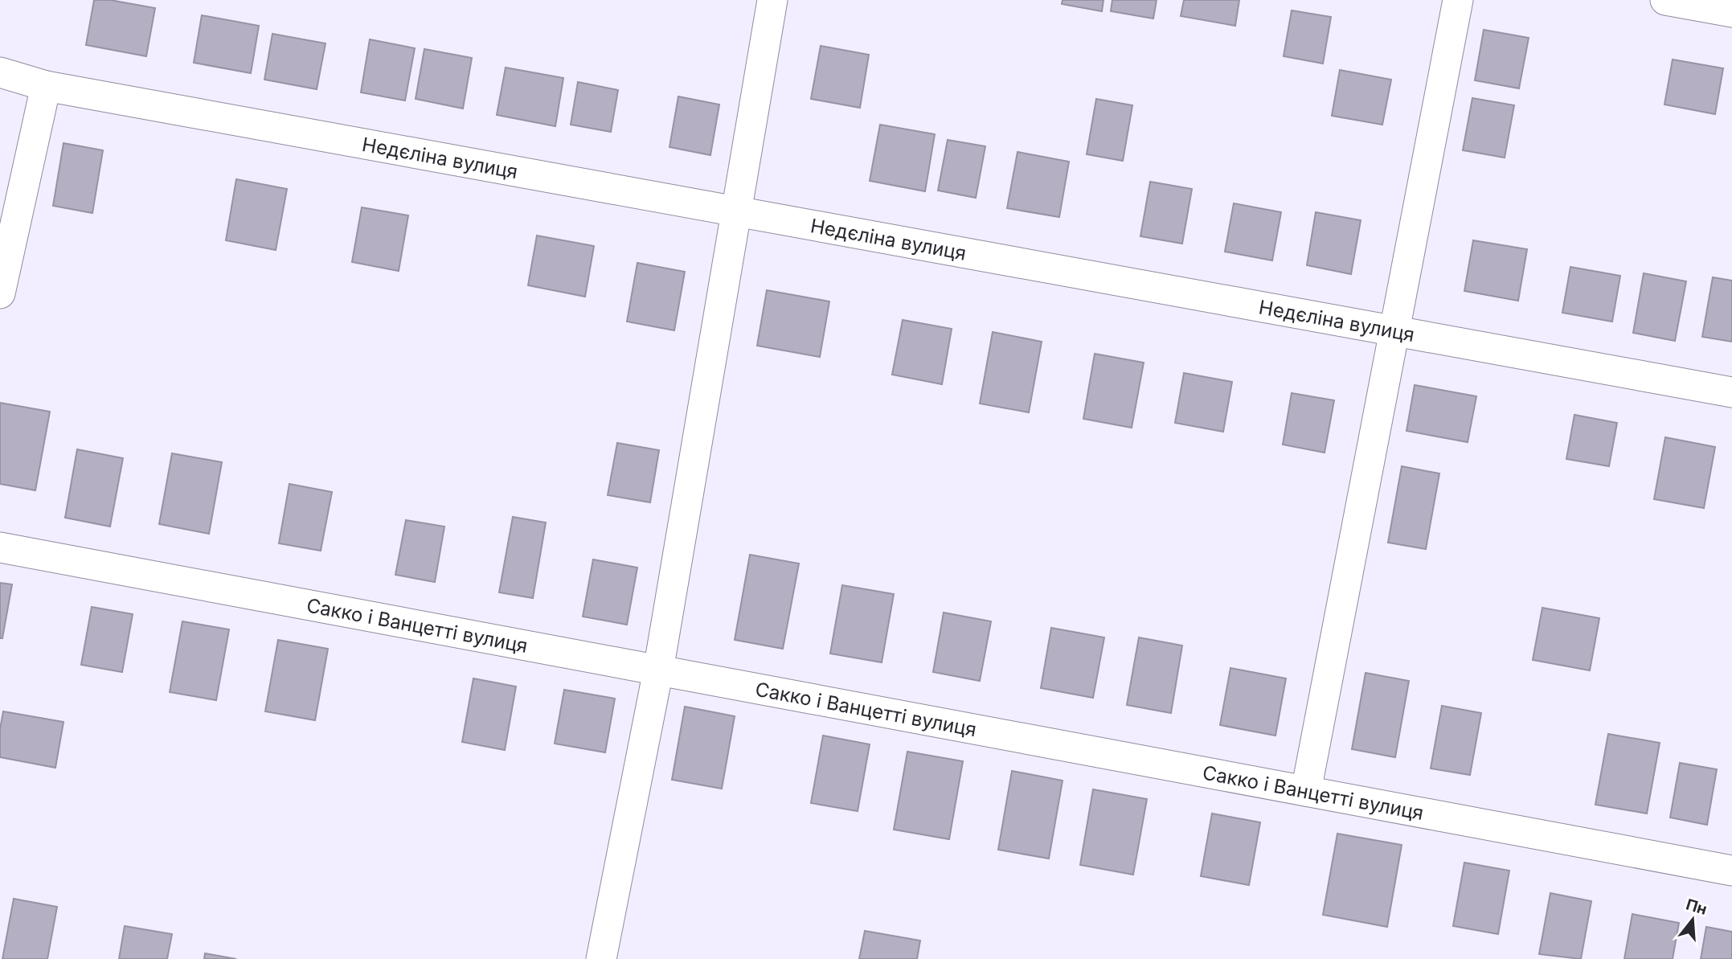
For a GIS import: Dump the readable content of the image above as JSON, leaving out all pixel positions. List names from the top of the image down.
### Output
{
  "streets": {
    "street": ["Недєліна вулиця", "Сакко і Ванцетті вулиця"]
  },
  "north": "top"
}
